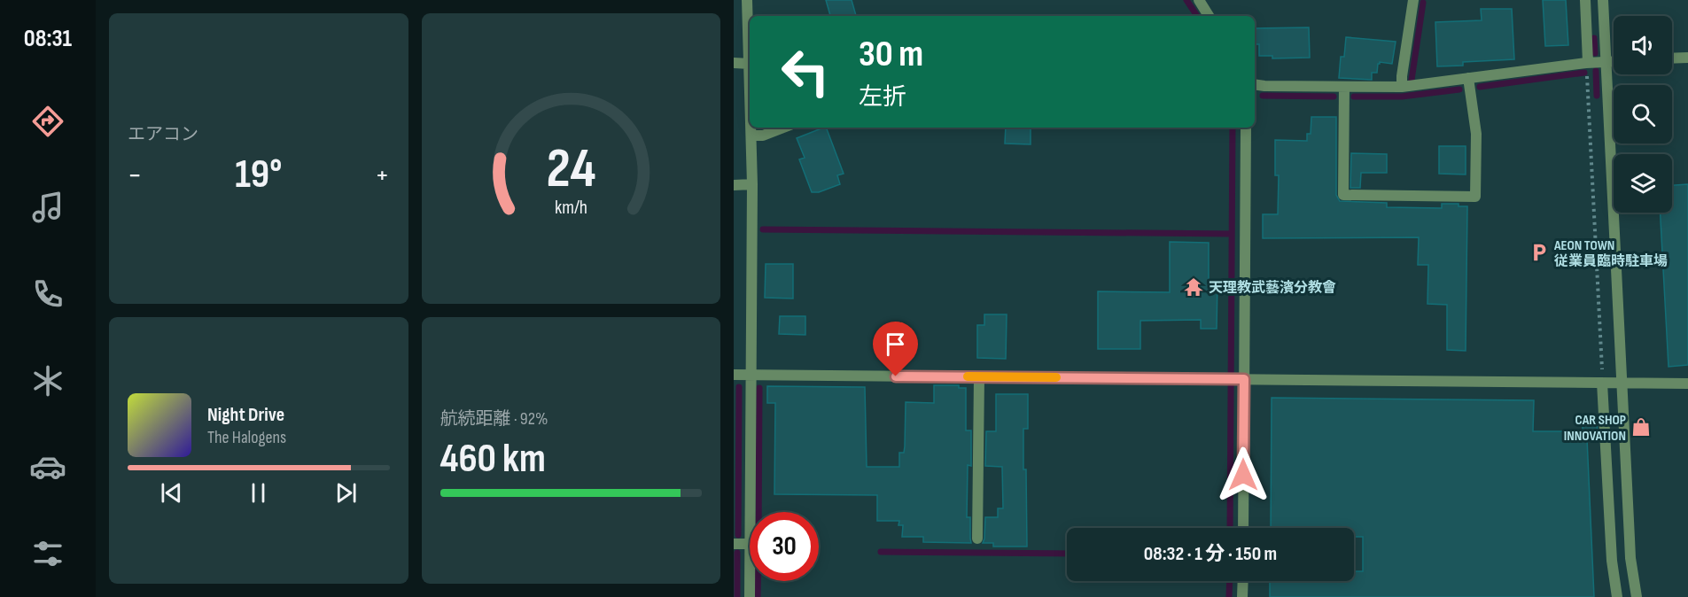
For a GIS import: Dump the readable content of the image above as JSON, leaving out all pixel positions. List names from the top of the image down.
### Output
{
  "places": {
    "parking": ["AEON TOWN 従業員臨時駐車場"],
    "temple": ["天理教武藝濱分教會"],
    "shop": ["CAR SHOP INNOVATION"]
  },
  "page": {
    "tabs": "08:31",
    "tile": [
      "エアコン",
      ["航続距離 · 92%", "460 km"]
    ],
    "turn": ["30 m", "左折"],
    "heat": ["−", "19°", "+"],
    "song": ["Night Drive", "The Halogens"],
    "limit": "30",
    "trip": "08:32 · 1 分 · 150 m",
    "gauge": ["24", "km/h"]
  }
}
